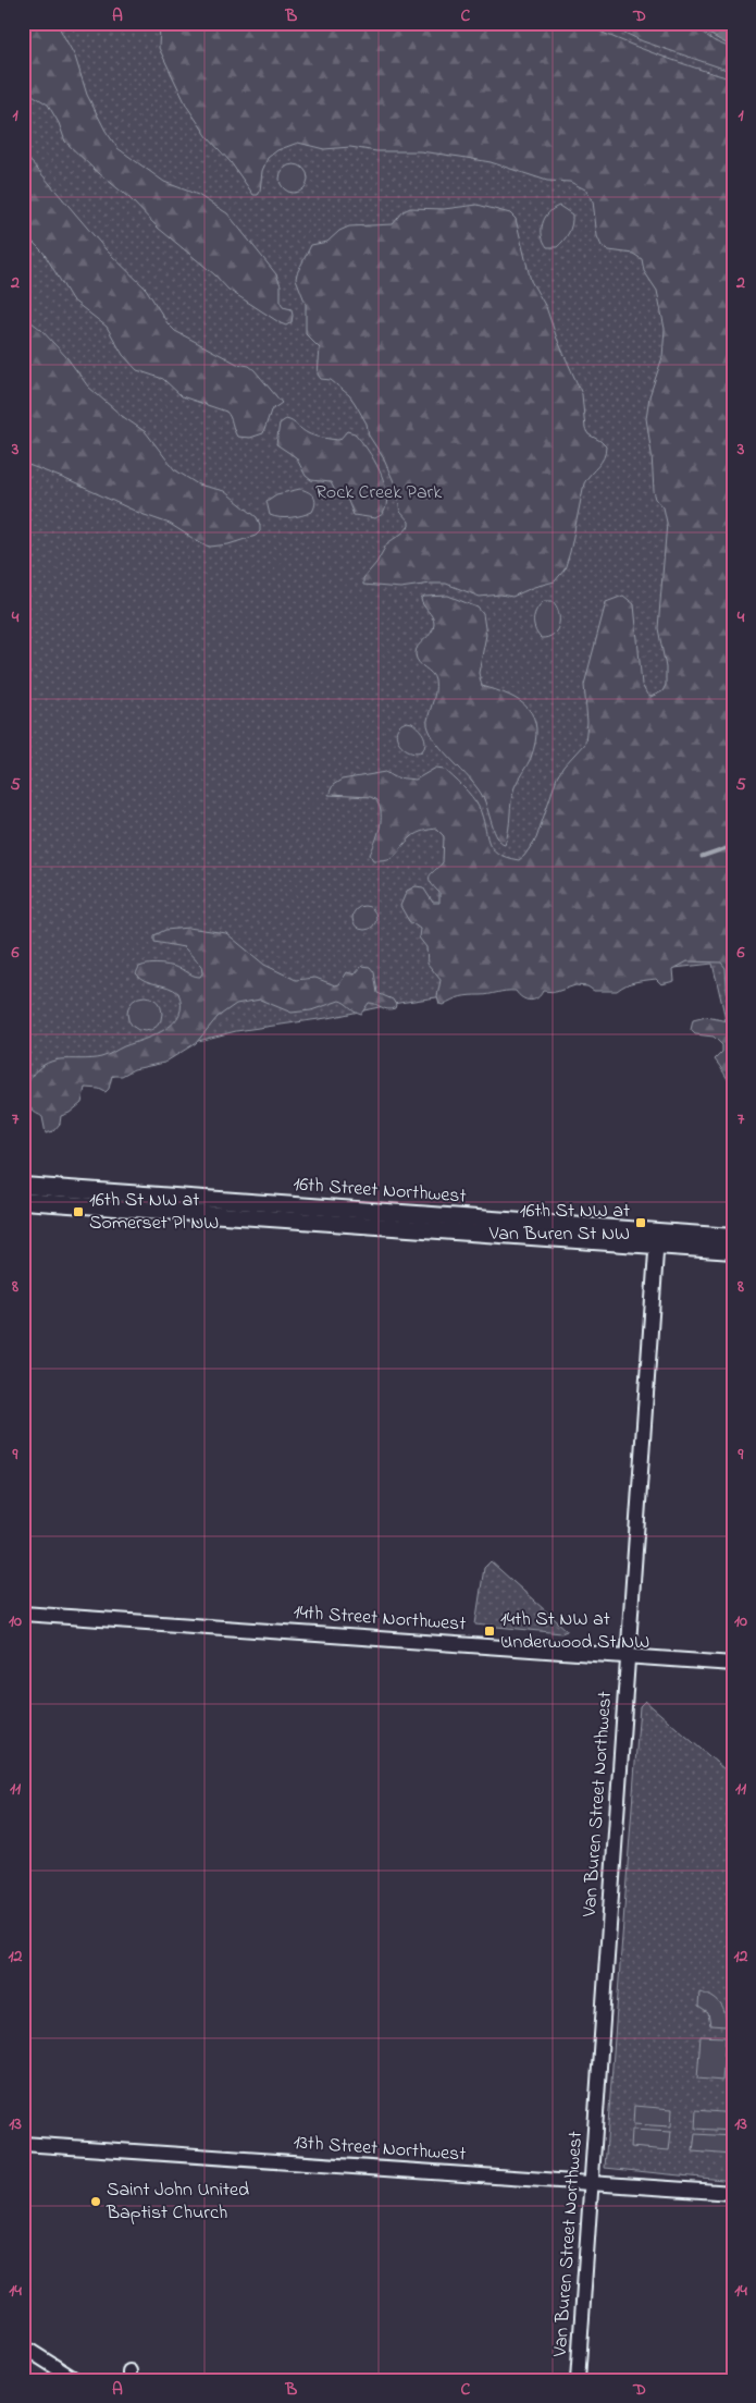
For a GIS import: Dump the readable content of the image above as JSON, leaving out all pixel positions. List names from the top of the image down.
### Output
{
  "streets": {
    "main road": ["16th Street Northwest"],
    "street": ["14th Street Northwest", "Van Buren Street Northwest", "13th Street Northwest"]
  },
  "crossings": [
    ["16th Street Northwest", "Van Buren Street Northwest"],
    ["14th Street Northwest", "Van Buren Street Northwest"],
    ["Van Buren Street Northwest", "13th Street Northwest"]
  ],
  "parks": ["Rock Creek Park"],
  "places": {
    "transit": ["16th St NW at Somerset Pl NW", "16th St NW at Van Buren St NW", "14th St NW at Underwood St NW"],
    "other": ["Saint John United Baptist Church"]
  },
  "grid": {
    "columns": [
      "A",
      "B",
      "C",
      "D"
    ],
    "rows": [
      "1",
      "2",
      "3",
      "4",
      "5",
      "6",
      "7",
      "8",
      "9",
      "10",
      "11",
      "12",
      "13",
      "14"
    ]
  }
}
